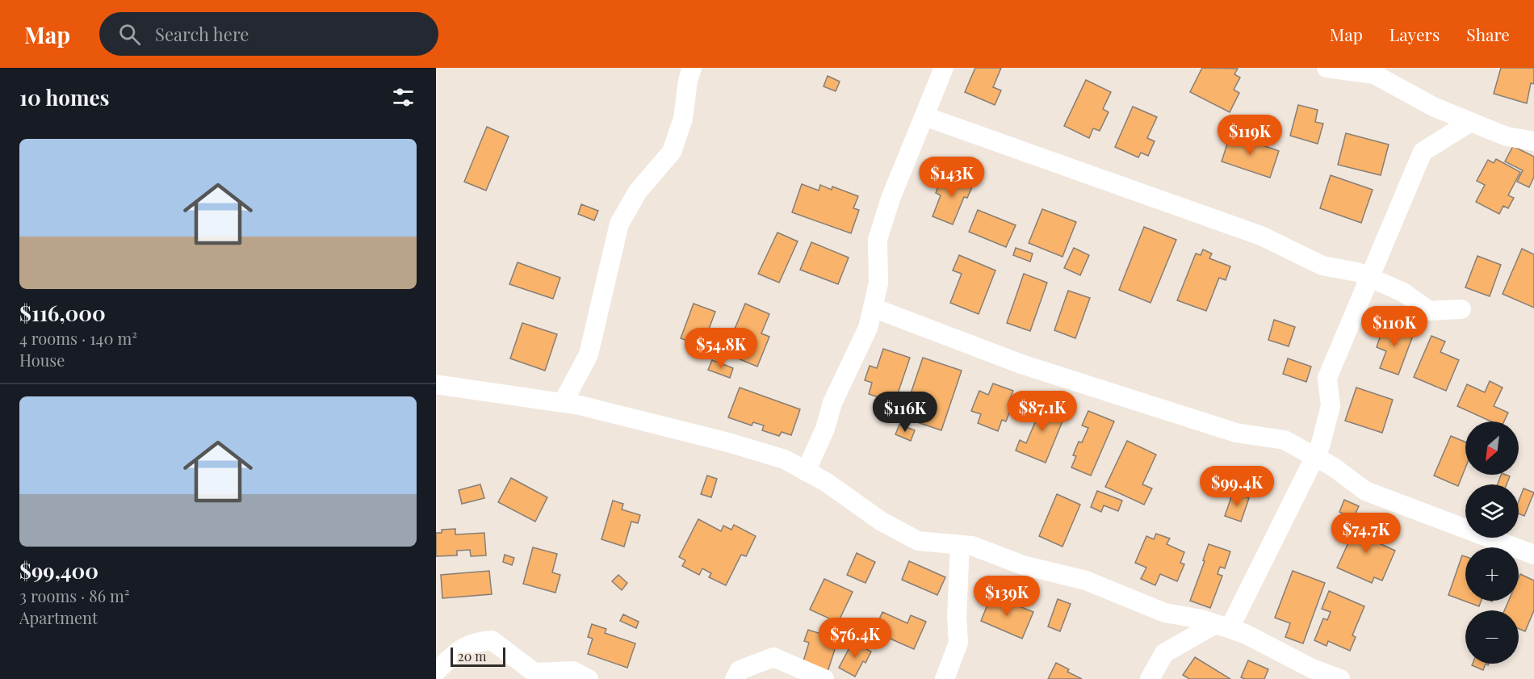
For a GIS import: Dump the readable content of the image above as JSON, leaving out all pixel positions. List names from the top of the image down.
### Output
{
  "scale_bar": "20 m",
  "north": "bottom left",
  "page": {
    "header": "Map",
    "search": "Search here",
    "nav": ["Map", "Layers", "Share"],
    "heading": "10 homes",
    "price": [
      "$119K",
      "$143K",
      "$110K",
      "$54.8K",
      "$87.1K",
      "$116K",
      "$99.4K",
      "$74.7K",
      "$139K",
      "$76.4K"
    ],
    "list": [
      {
        "name": "$116,000",
        "note": "4 rooms · 140 m² · House"
      },
      {
        "name": "$99,400",
        "note": "3 rooms · 86 m² · Apartment"
      }
    ],
    "map_buttons": ["+", "−"],
    "scale": "20 m"
  }
}
